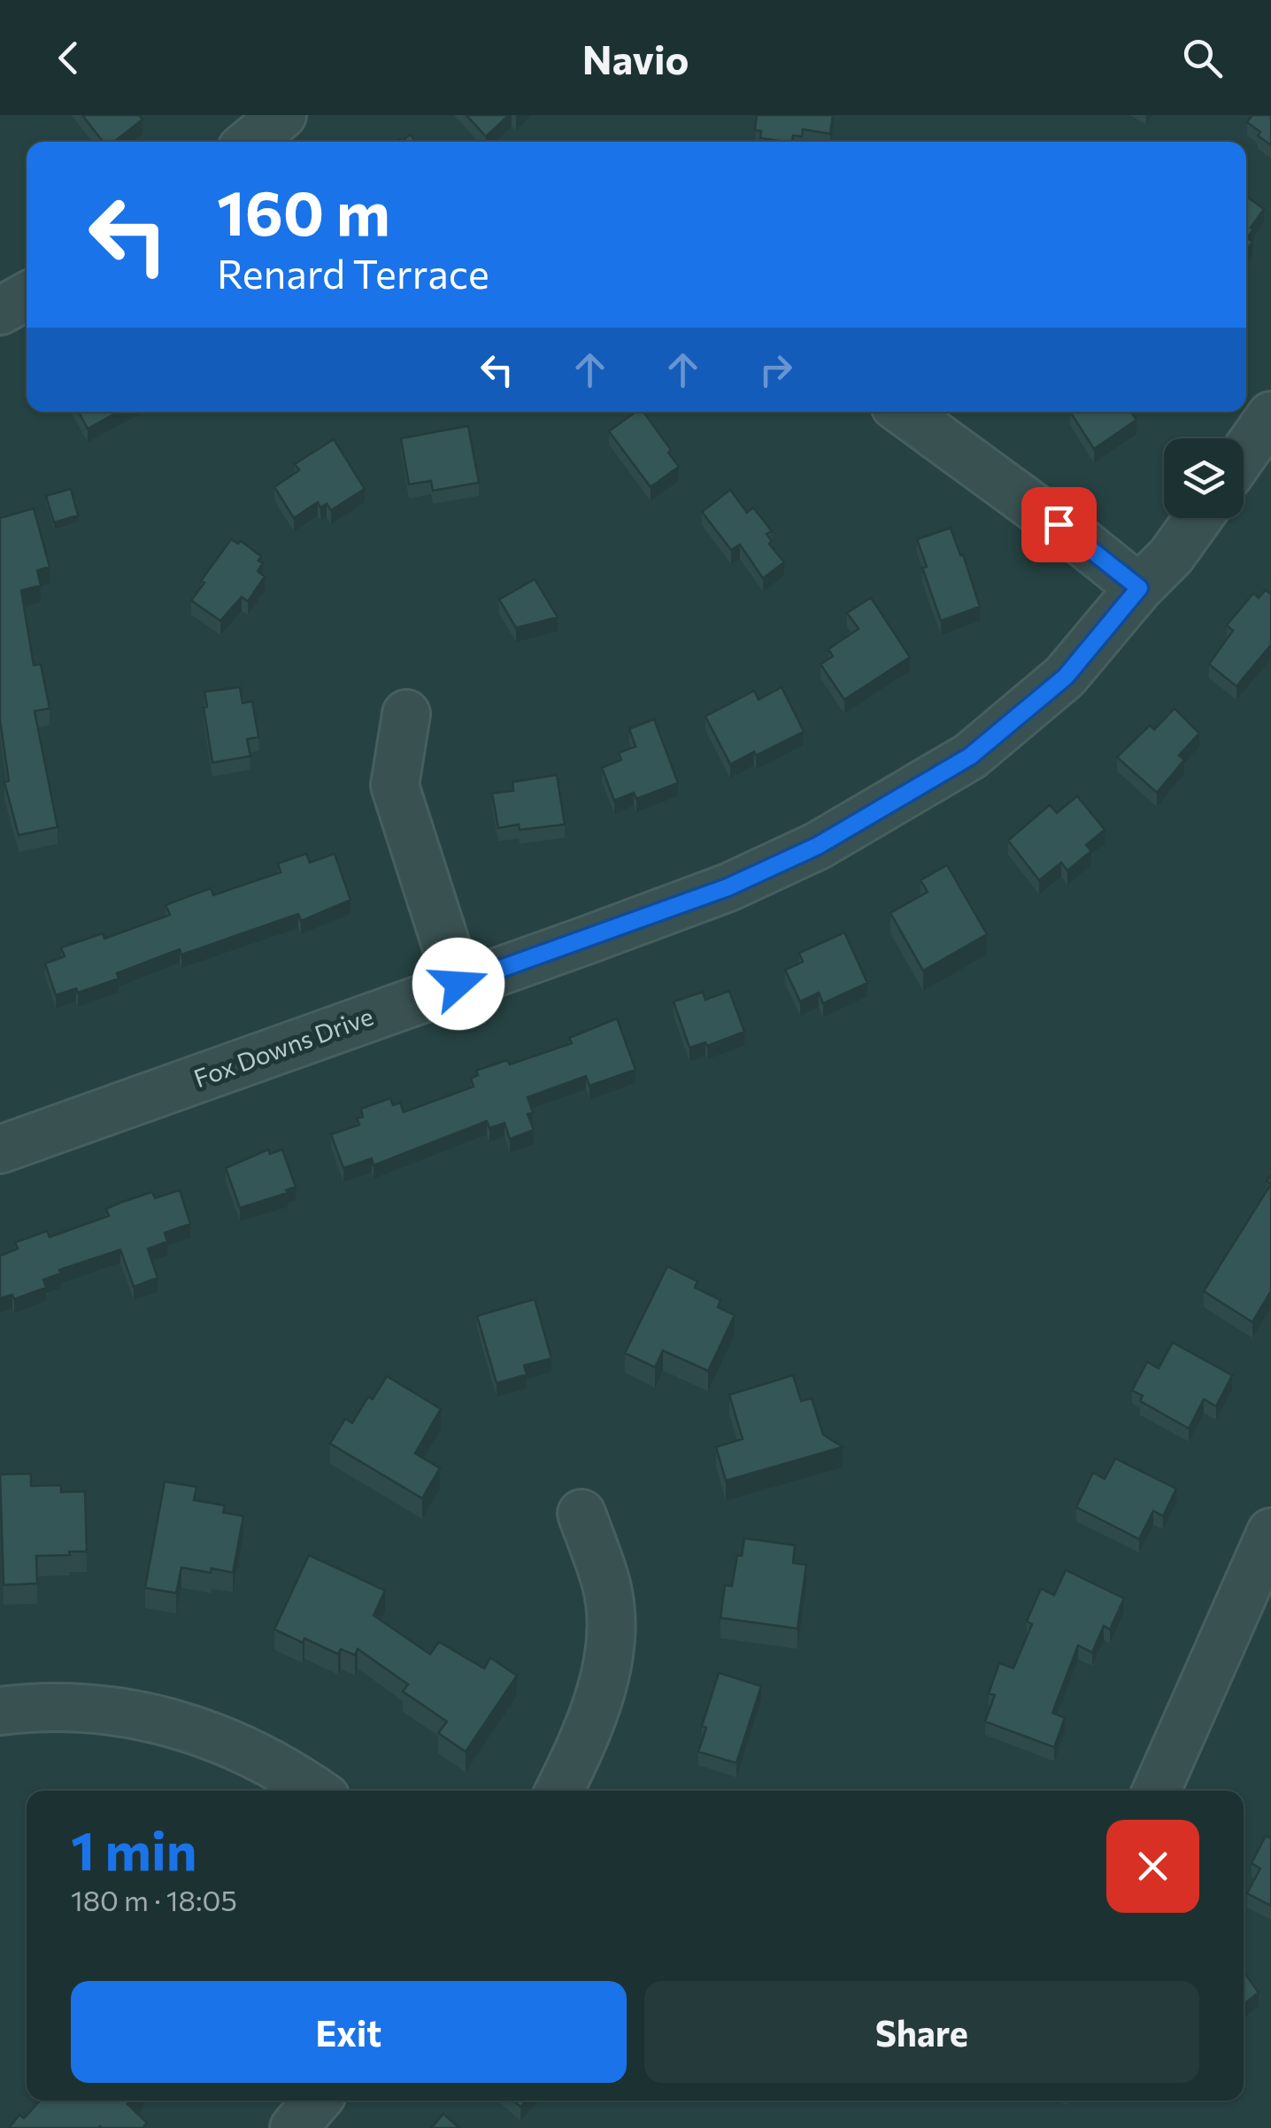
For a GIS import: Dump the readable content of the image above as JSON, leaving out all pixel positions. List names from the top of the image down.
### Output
{
  "streets": {
    "street": ["Fox Downs Drive"]
  },
  "page": {
    "header": "Navio",
    "turn": ["160 m", "Renard Terrace"],
    "heading": ["1 min", "180 m · 18:05"],
    "buttons": ["Exit", "Share"]
  }
}
